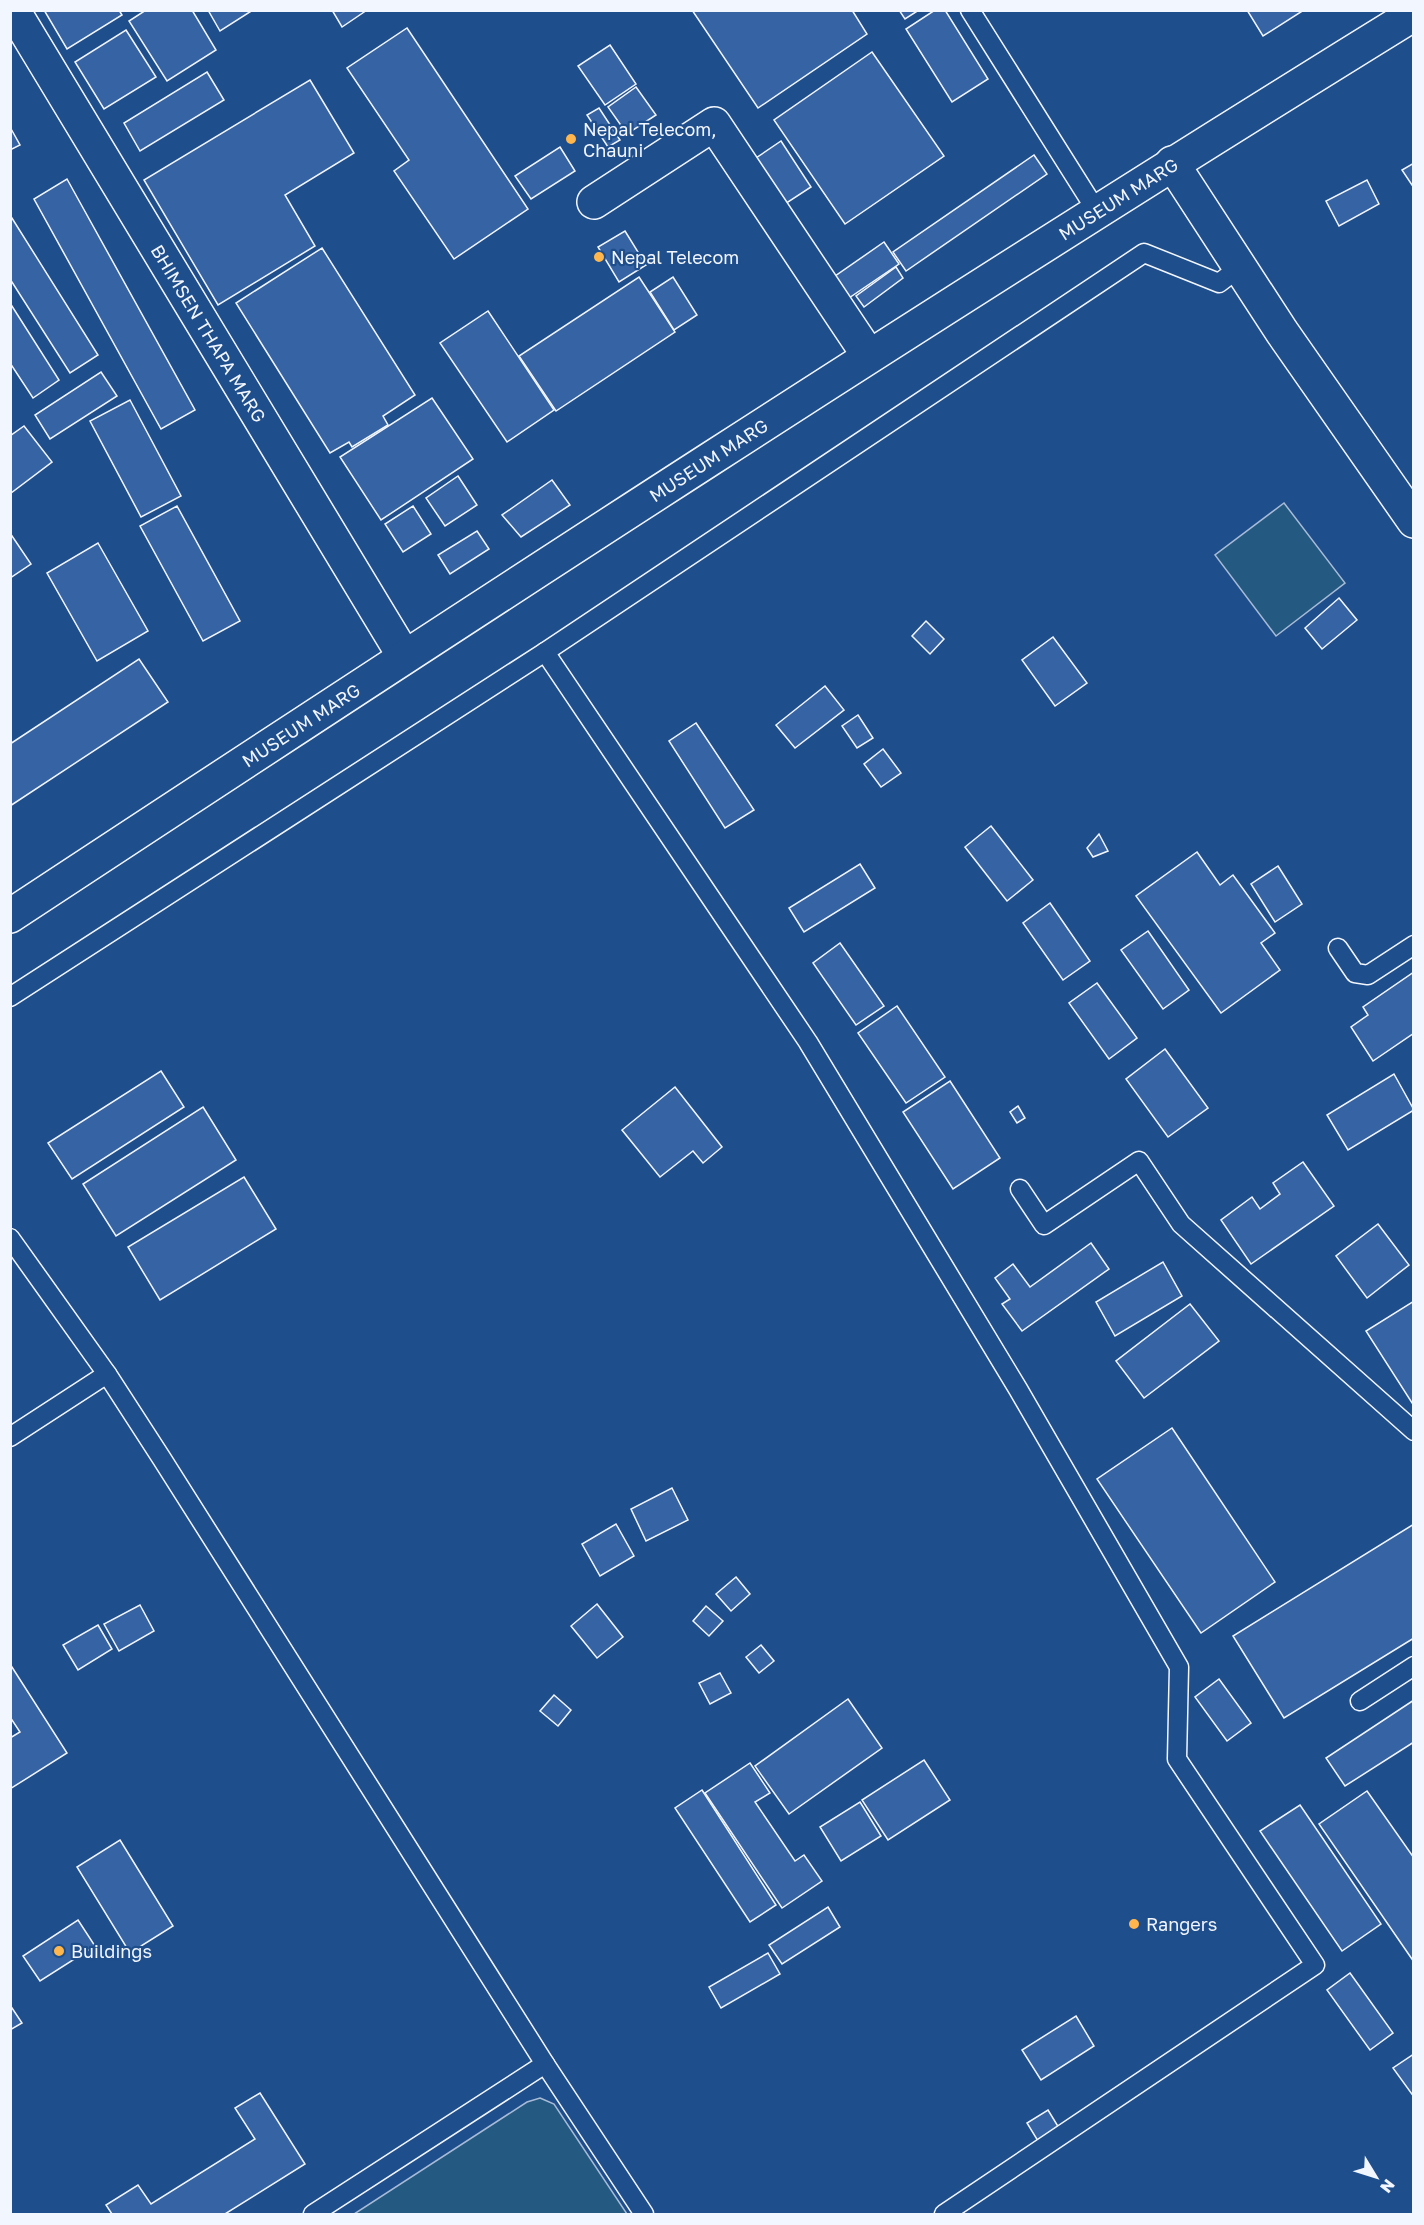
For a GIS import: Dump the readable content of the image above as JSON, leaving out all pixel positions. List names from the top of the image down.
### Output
{
  "streets": {
    "main road": ["MUSEUM MARG", "BHIMSEN THAPA MARG"]
  },
  "crossings": [
    ["MUSEUM MARG", "BHIMSEN THAPA MARG"]
  ],
  "places": [
    "Nepal Telecom, Chauni",
    "Nepal Telecom",
    "Rangers",
    "Buildings"
  ],
  "north": "bottom right"
}
